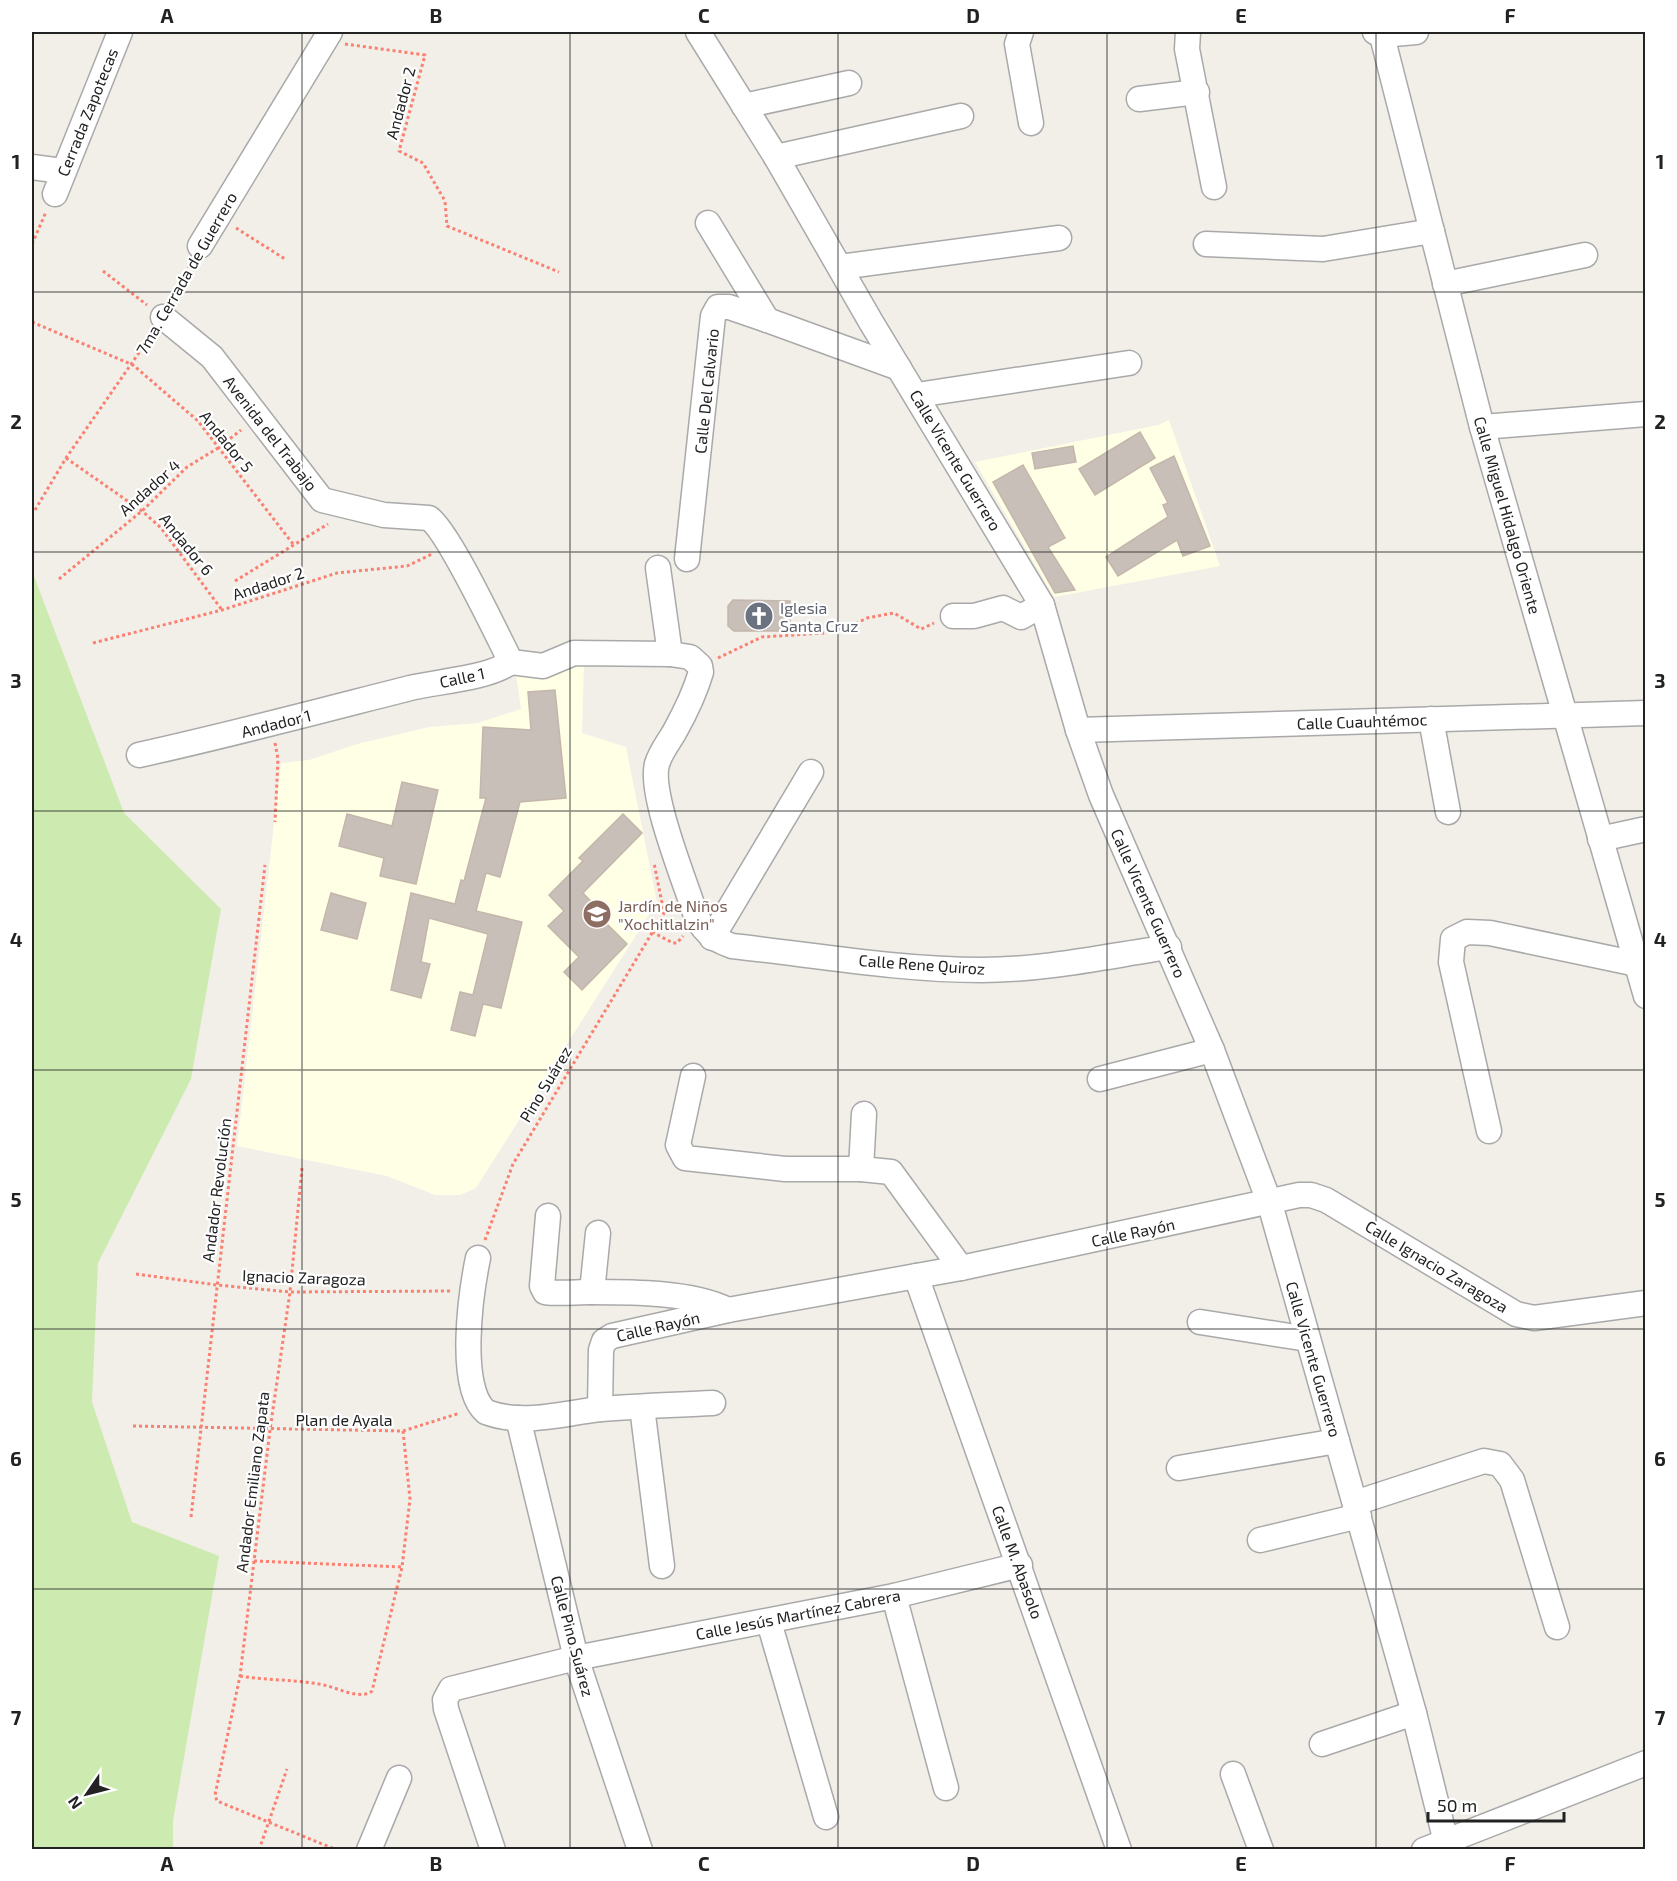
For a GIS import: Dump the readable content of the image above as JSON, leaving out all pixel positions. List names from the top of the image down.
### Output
{
  "streets": {
    "street": [
      "Cerrada Zapotecas",
      "7ma. Cerrada de Guerrero",
      "Calle Del Calvario",
      "Avenida del Trabajo",
      "Calle Vicente Guerrero",
      "Calle Miguel Hidalgo Oriente",
      "Calle 1",
      "Calle Cuauhtémoc",
      "Andador 1",
      "Calle Rene Quiroz",
      "Calle Rayón",
      "Calle Ignacio Zaragoza",
      "Calle M. Abasolo",
      "Calle Jesús Martínez Cabrera",
      "Calle Pino Suárez"
    ],
    "path": [
      "Andador 2",
      "Andador 5",
      "Andador 4",
      "Andador 6",
      "Pino Suárez",
      "Andador Revolución",
      "Ignacio Zaragoza",
      "Plan de Ayala",
      "Andador Emiliano Zapata"
    ]
  },
  "crossings": [
    ["Andador 2", "7ma. Cerrada de Guerrero"],
    ["Andador 2", "Avenida del Trabajo"],
    ["Andador 2", "Andador 6"],
    ["7ma. Cerrada de Guerrero", "Avenida del Trabajo"],
    ["7ma. Cerrada de Guerrero", "Andador 5"],
    ["7ma. Cerrada de Guerrero", "Andador 6"],
    ["Calle Del Calvario", "Calle Vicente Guerrero"],
    ["Avenida del Trabajo", "Andador 4"],
    ["Avenida del Trabajo", "Calle 1"],
    ["Andador 5", "Andador 4"],
    ["Calle Vicente Guerrero", "Calle Cuauhtémoc"],
    ["Calle Vicente Guerrero", "Calle Rene Quiroz"],
    ["Calle Vicente Guerrero", "Calle Rayón"],
    ["Calle Vicente Guerrero", "Calle Ignacio Zaragoza"],
    ["Andador 4", "Andador 6"],
    ["Calle Miguel Hidalgo Oriente", "Calle Cuauhtémoc"],
    ["Calle 1", "Andador 1"],
    ["Andador Revolución", "Ignacio Zaragoza"],
    ["Andador Revolución", "Plan de Ayala"],
    ["Calle Rayón", "Calle Ignacio Zaragoza"],
    ["Calle Rayón", "Calle M. Abasolo"],
    ["Ignacio Zaragoza", "Andador Emiliano Zapata"],
    ["Plan de Ayala", "Andador Emiliano Zapata"],
    ["Calle M. Abasolo", "Calle Jesús Martínez Cabrera"],
    ["Calle Jesús Martínez Cabrera", "Calle Pino Suárez"]
  ],
  "places": {
    "church": ["Iglesia Santa Cruz"],
    "school or university": ["Jardín de Niños \"Xochitlalzin\""]
  },
  "scale_bar": "50 m",
  "north": "bottom left",
  "grid": {
    "columns": [
      "A",
      "B",
      "C",
      "D",
      "E",
      "F"
    ],
    "rows": [
      "1",
      "2",
      "3",
      "4",
      "5",
      "6",
      "7"
    ]
  }
}
